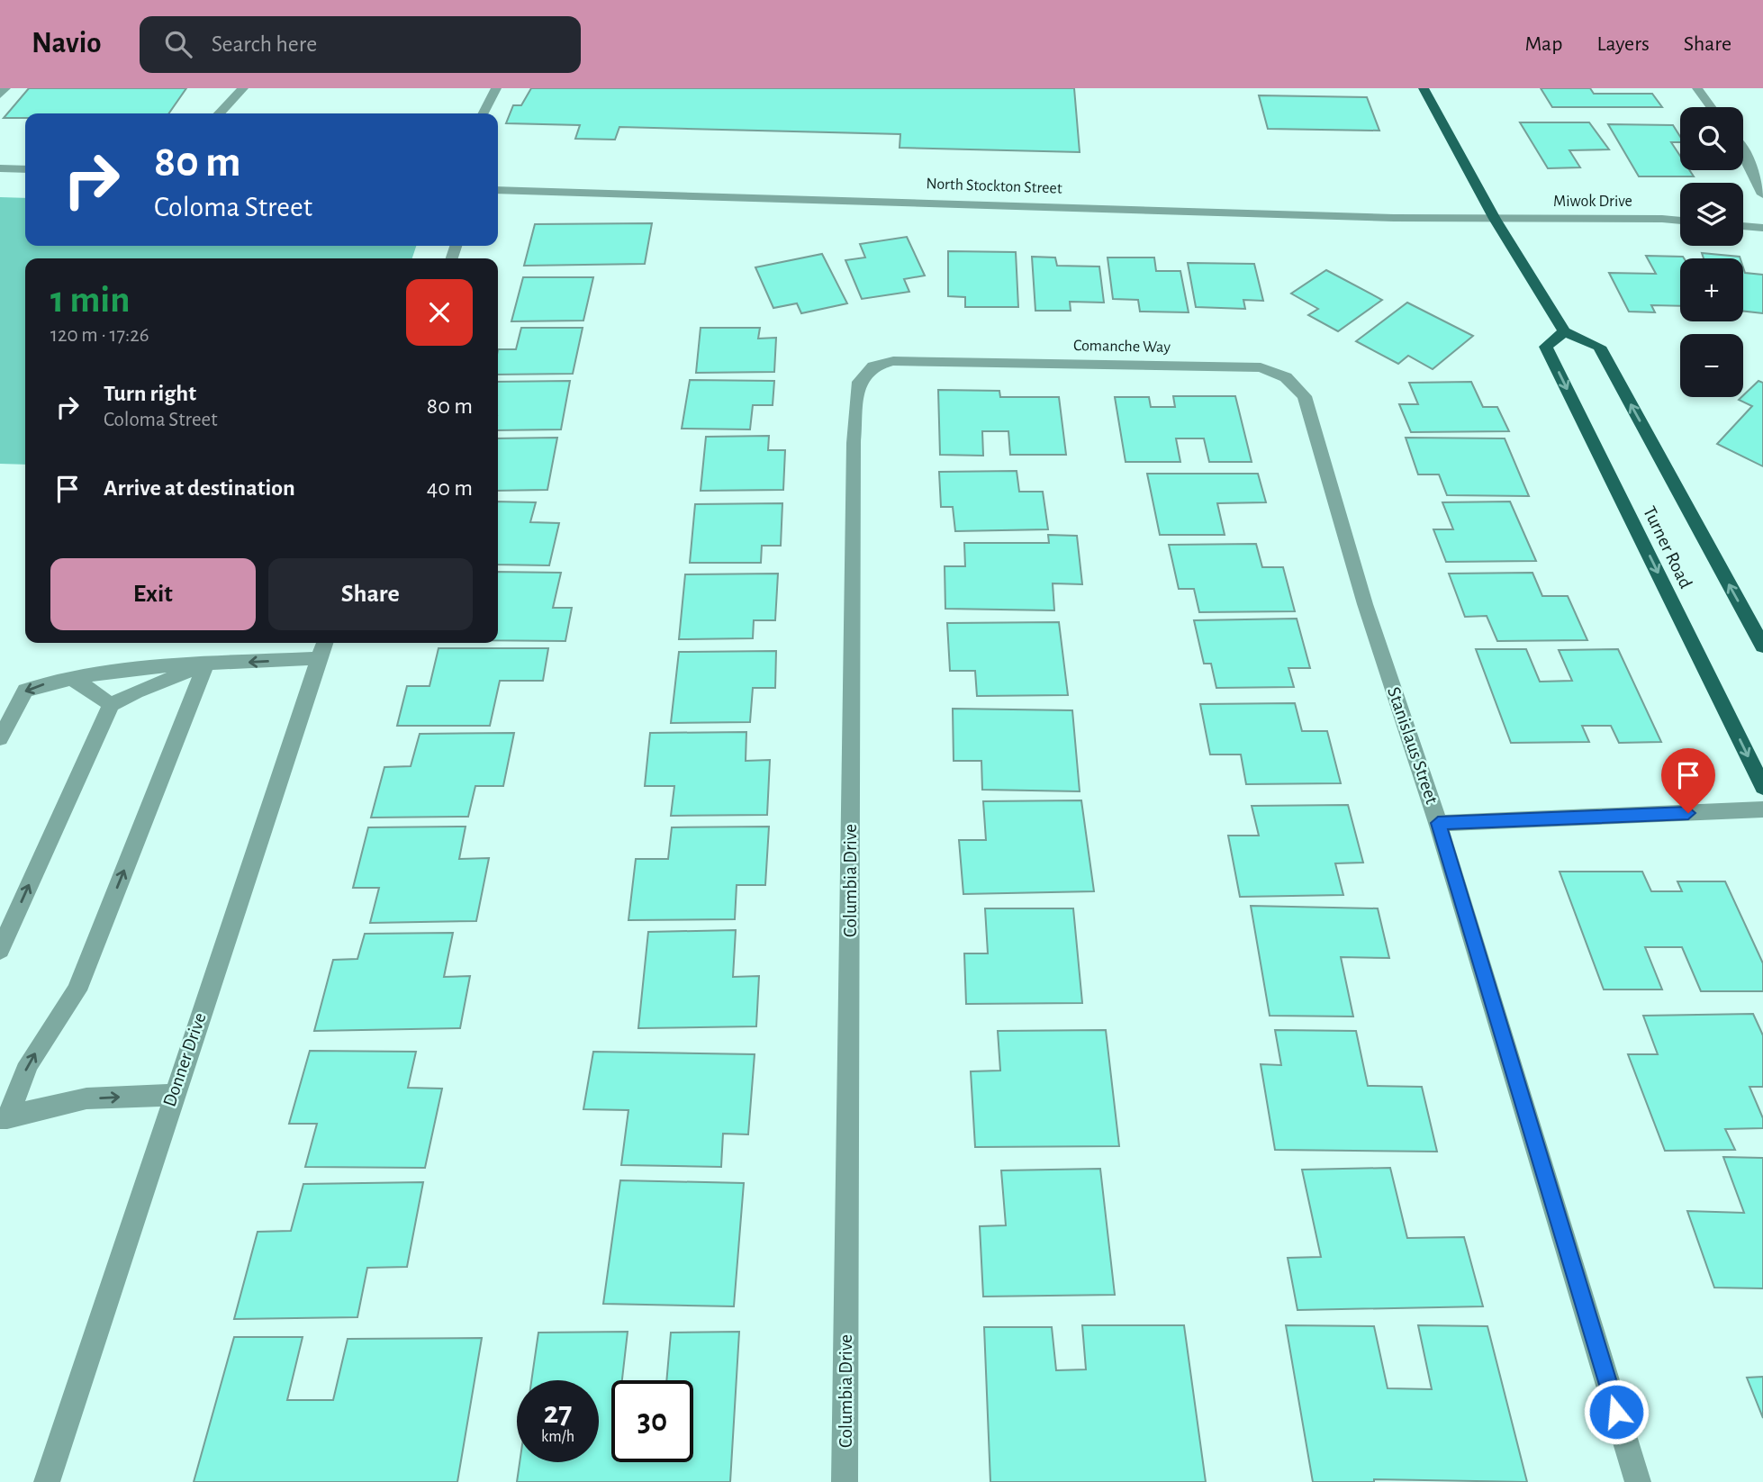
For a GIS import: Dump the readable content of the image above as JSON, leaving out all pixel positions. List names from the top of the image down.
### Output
{
  "streets": {
    "main road": ["Turner Road"],
    "street": [
      "North Stockton Street",
      "Miwok Drive",
      "Comanche Way",
      "Stanislaus Street",
      "Columbia Drive",
      "Donner Drive"
    ]
  },
  "crossings": [
    ["North Stockton Street", "Miwok Drive"],
    ["Comanche Way", "Stanislaus Street"],
    ["Comanche Way", "Columbia Drive"]
  ],
  "page": {
    "header": "Navio",
    "search": "Search here",
    "nav": ["Map", "Layers", "Share"],
    "map_buttons": ["+", "−"],
    "turn": ["80 m", "Coloma Street"],
    "heading": ["1 min", "120 m · 17:26"],
    "list": [
      {
        "name": "Turn right",
        "note": "Coloma Street",
        "value": "80 m"
      },
      {
        "name": "Arrive at destination",
        "value": "40 m"
      }
    ],
    "buttons": ["Exit", "Share"],
    "speed": "27 km/h",
    "limit": "30"
  }
}
